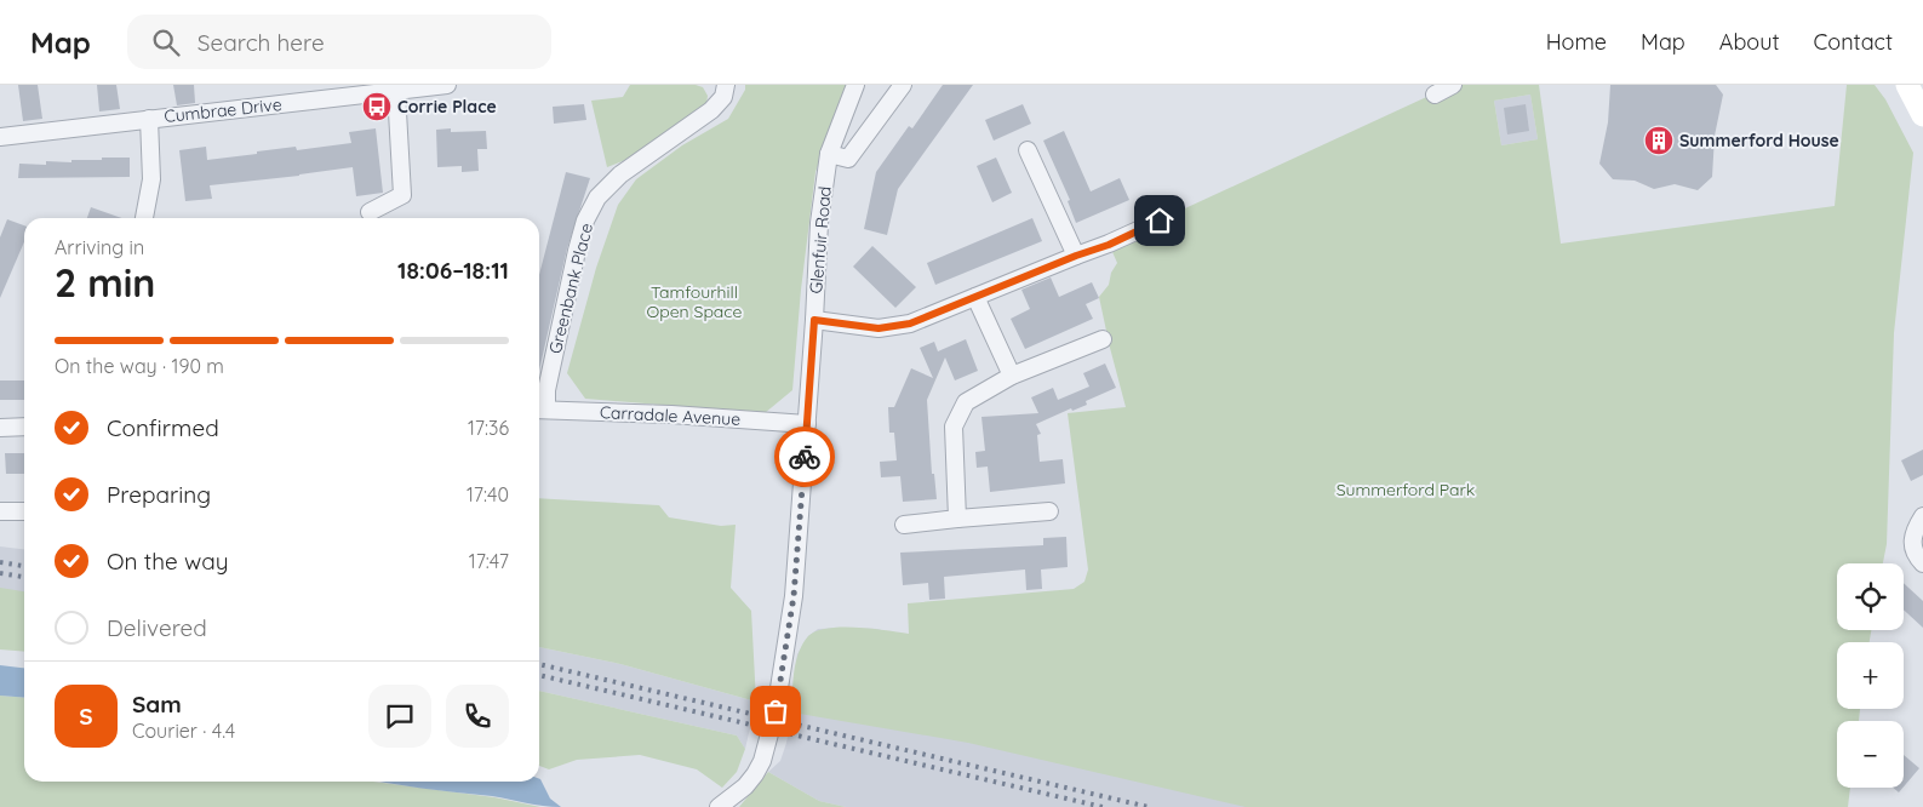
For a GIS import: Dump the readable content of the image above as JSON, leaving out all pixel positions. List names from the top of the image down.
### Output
{
  "streets": {
    "street": [
      "Cumbrae Drive",
      "Glenfuir Road",
      "Greenbank Place",
      "Carradale Avenue"
    ]
  },
  "crossings": [
    ["Glenfuir Road", "Carradale Avenue"],
    ["Greenbank Place", "Carradale Avenue"]
  ],
  "parks": ["Tamfourhill Open Space", "Summerford Park"],
  "places": {
    "bus stop": ["Corrie Place"],
    "building": ["Summerford House"]
  },
  "page": {
    "header": "Map",
    "search": "Search here",
    "nav": [
      "Home",
      "Map",
      "About",
      "Contact"
    ],
    "heading": ["2 min", "Arriving in", "18:06–18:11"],
    "panel": ["Sam", "Courier · 4.4"],
    "bar": "On the way · 190 m",
    "list": [
      ["Confirmed", "17:36"],
      ["Preparing", "17:40"],
      ["On the way", "17:47"],
      "Delivered"
    ],
    "map_buttons": ["+", "−"],
    "round": "S"
  }
}
